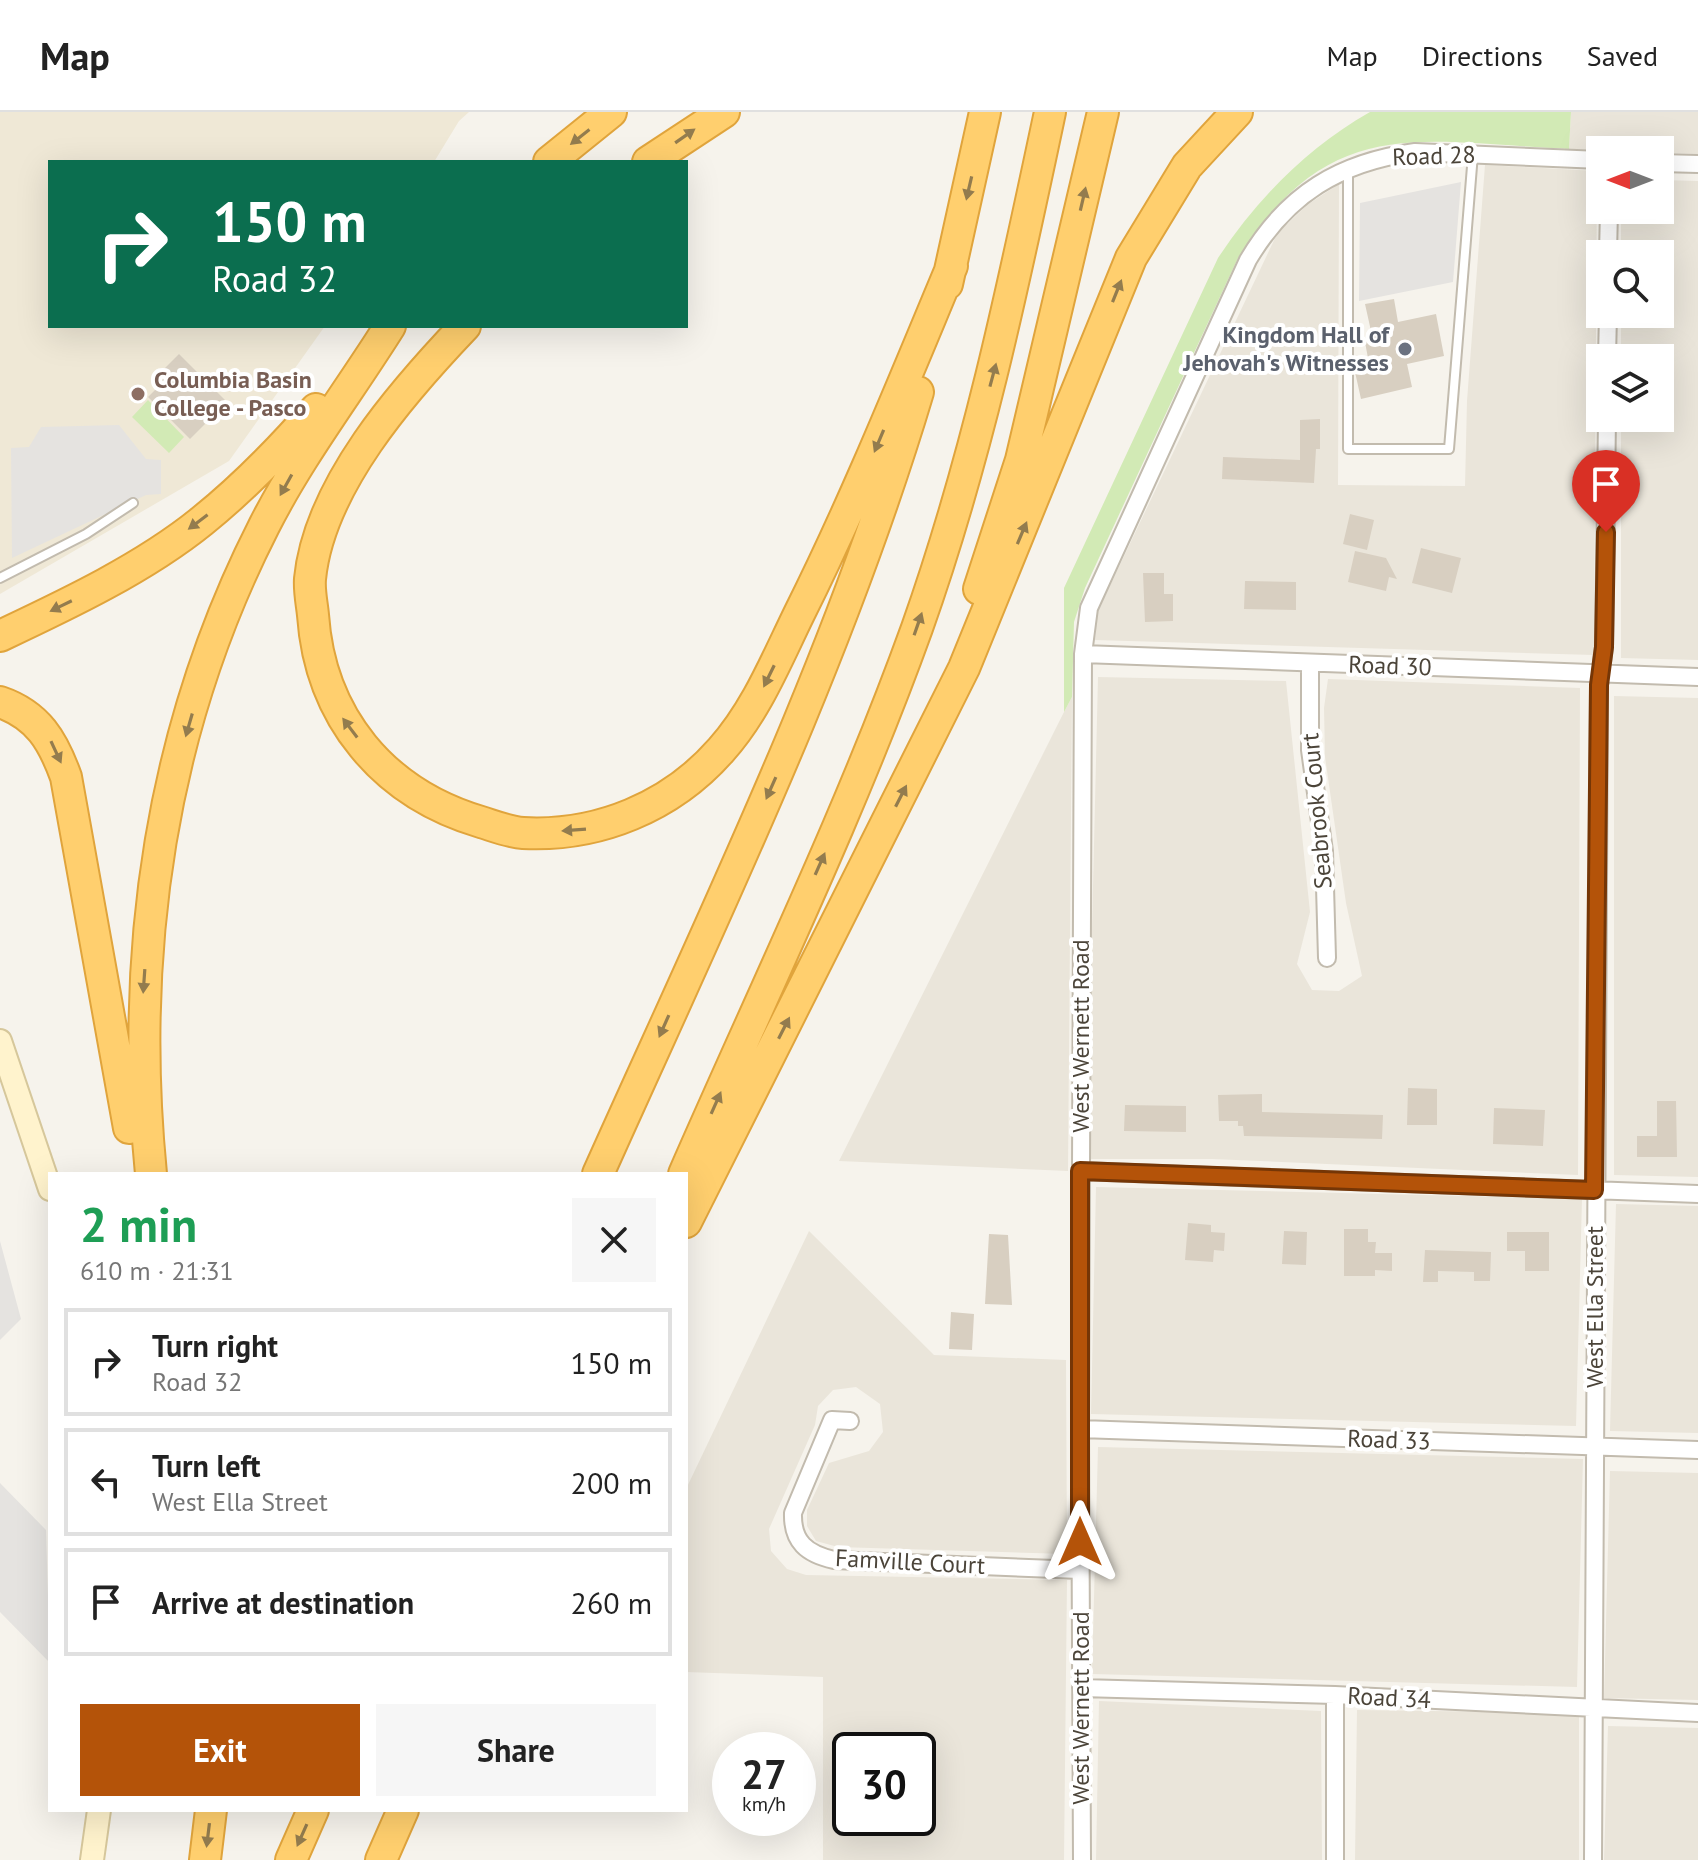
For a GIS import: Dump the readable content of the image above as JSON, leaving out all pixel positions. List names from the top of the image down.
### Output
{
  "streets": {
    "street": [
      "Road 28",
      "Road 30",
      "Seabrook Court",
      "West Wernett Road",
      "West Ella Street",
      "Road 33",
      "Famville Court",
      "Road 34"
    ]
  },
  "crossings": [
    ["Road 28", "West Wernett Road"],
    ["Road 30", "Seabrook Court"],
    ["Road 30", "West Wernett Road"],
    ["Road 30", "West Ella Street"],
    ["West Wernett Road", "Road 33"],
    ["West Wernett Road", "Famville Court"],
    ["West Wernett Road", "Road 34"],
    ["West Ella Street", "Road 33"],
    ["West Ella Street", "Road 34"]
  ],
  "places": ["Kingdom Hall of Jehovah's Witnesses", "Columbia Basin College - Pasco"],
  "north": "left",
  "page": {
    "header": "Map",
    "nav": ["Map", "Directions", "Saved"],
    "turn": ["150 m", "Road 32"],
    "heading": ["2 min", "610 m · 21:31"],
    "list": [
      {
        "name": "Turn right",
        "note": "Road 32",
        "value": "150 m"
      },
      {
        "name": "Turn left",
        "note": "West Ella Street",
        "value": "200 m"
      },
      {
        "name": "Arrive at destination",
        "value": "260 m"
      }
    ],
    "buttons": ["Exit", "Share"],
    "speed": "27 km/h",
    "limit": "30"
  }
}
